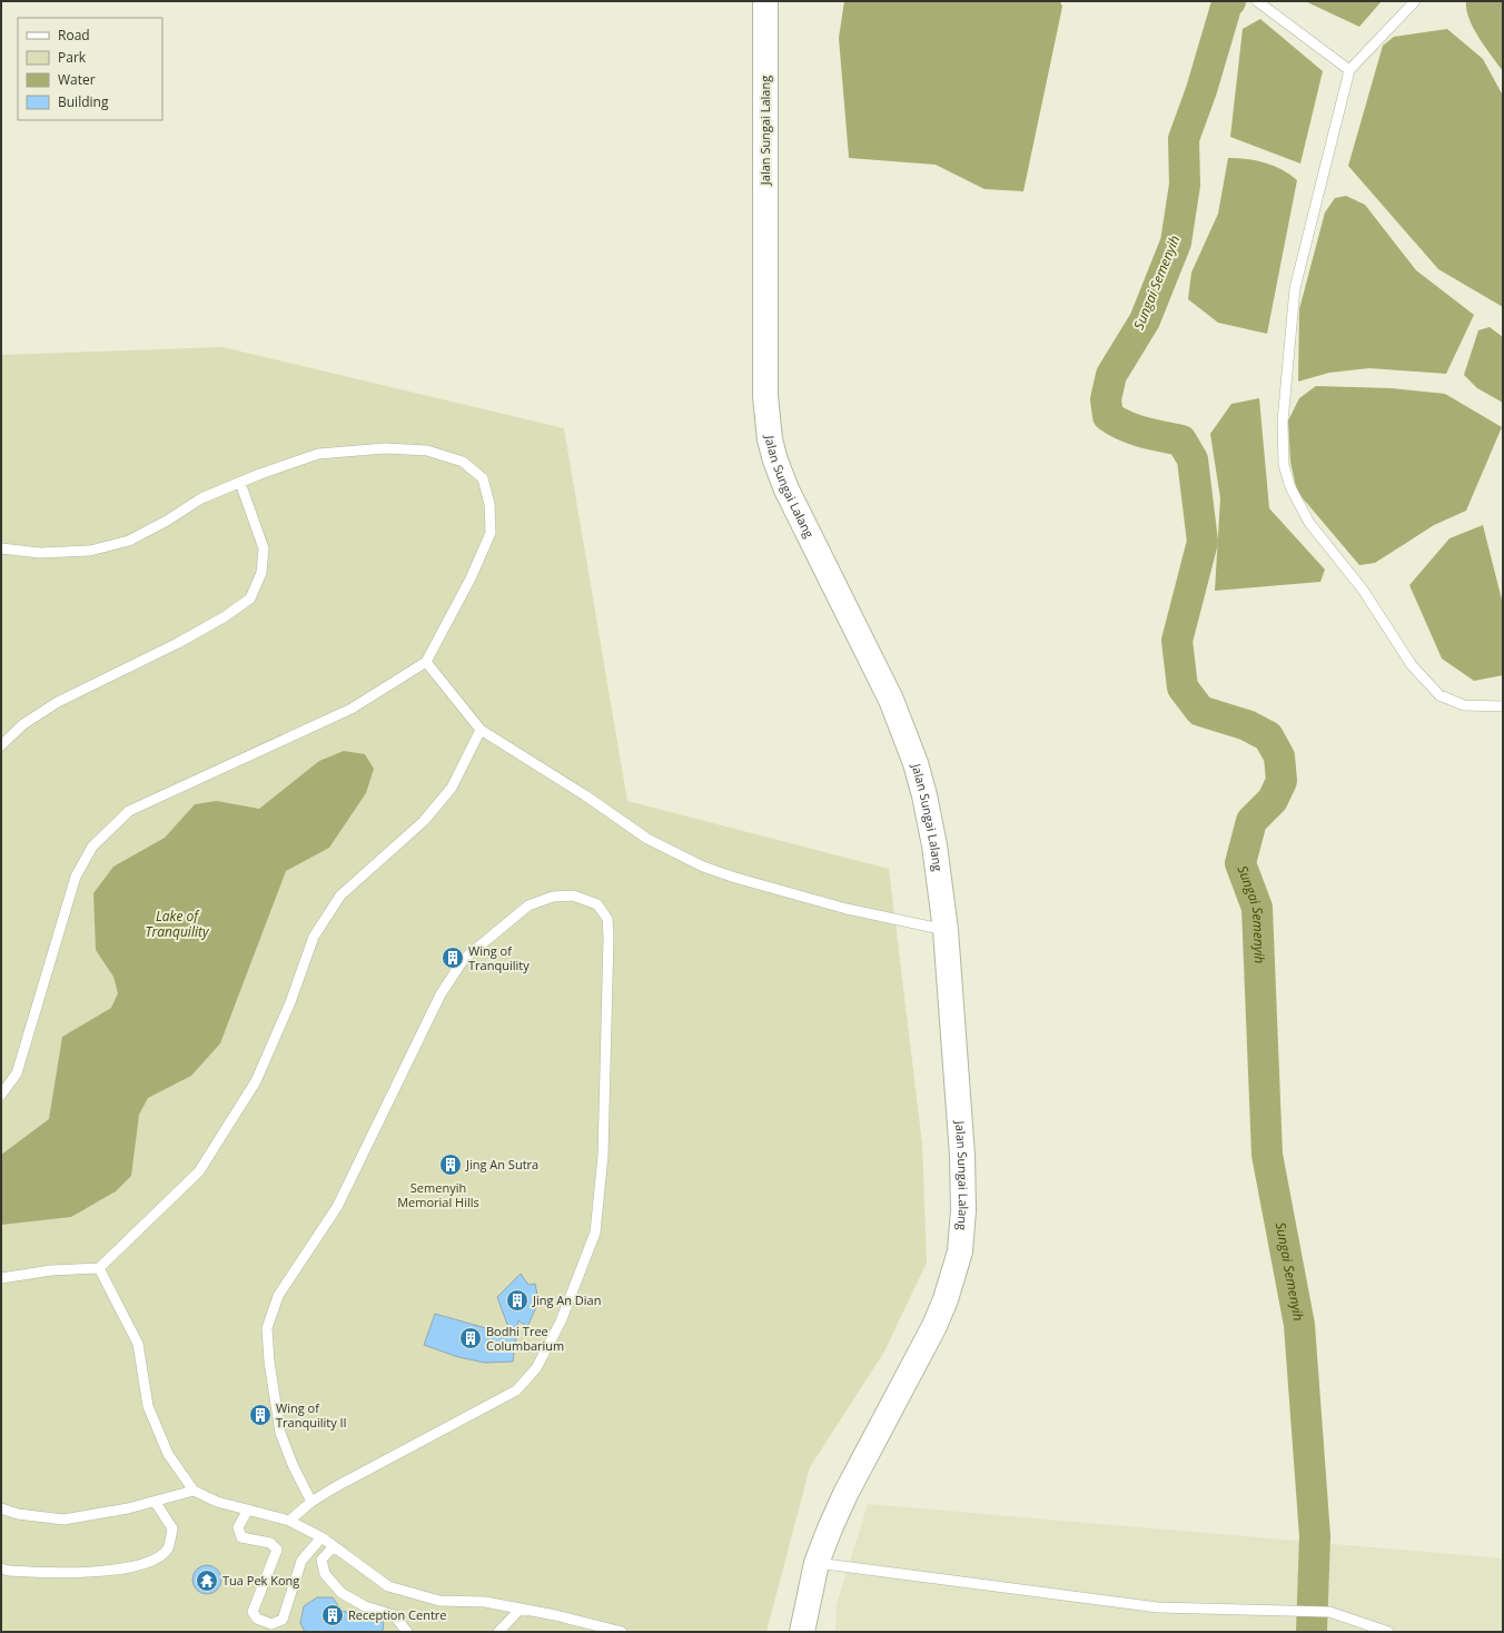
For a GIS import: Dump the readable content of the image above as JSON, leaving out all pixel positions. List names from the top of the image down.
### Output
{
  "streets": {
    "street": ["Jalan Sungai Lalang"]
  },
  "water": ["Sungai Semenyih", "Lake of Tranquility"],
  "parks": ["Semenyih Memorial Hills"],
  "places": {
    "building": [
      "Wing of Tranquility",
      "Jing An Sutra",
      "Jing An Dian",
      "Bodhi Tree Columbarium",
      "Wing of Tranquility II",
      "Reception Centre"
    ],
    "temple": ["Tua Pek Kong"]
  },
  "legend": [
    "Road",
    "Park",
    "Water",
    "Building"
  ]
}
